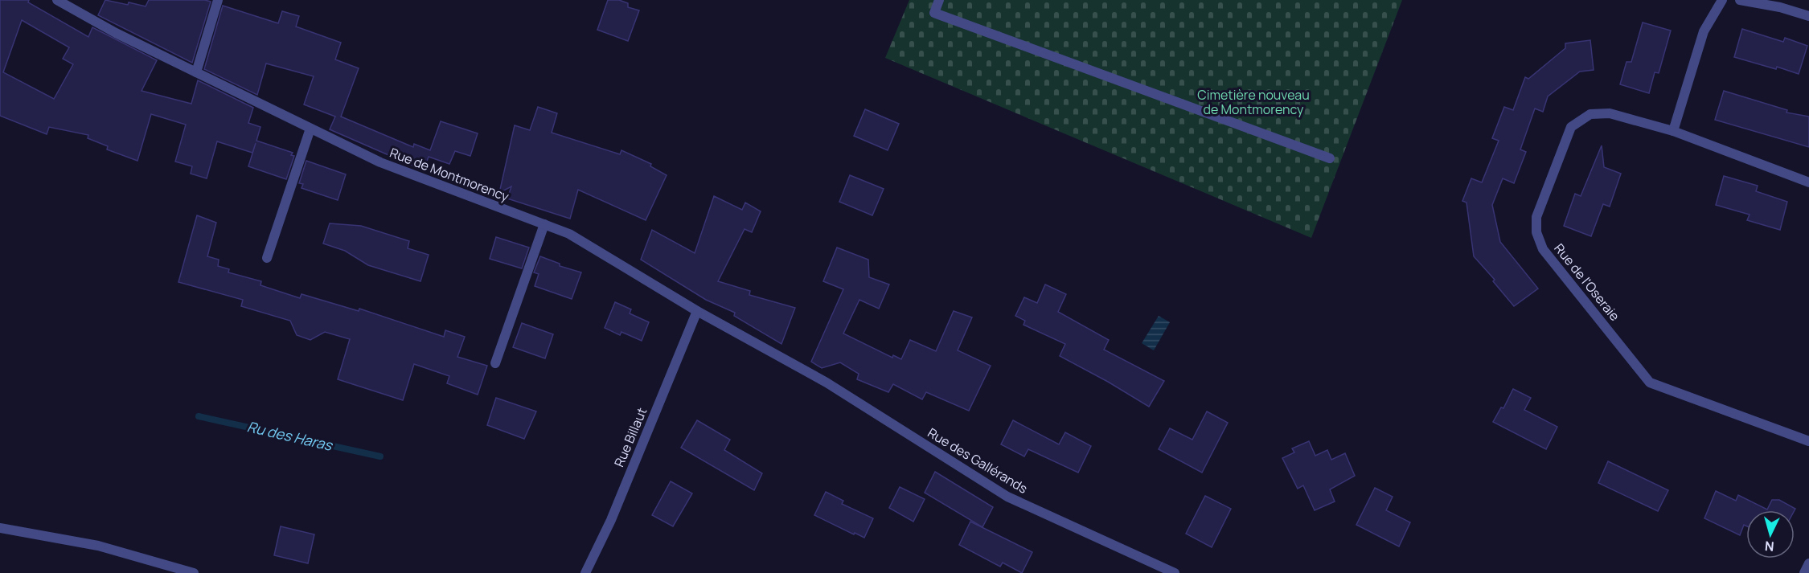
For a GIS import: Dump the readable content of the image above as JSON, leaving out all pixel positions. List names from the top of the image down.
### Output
{
  "streets": {
    "street": [
      "Rue de Montmorency",
      "Rue de l'Oseraie",
      "Rue Billaut",
      "Rue des Gallérands"
    ]
  },
  "crossings": [
    ["Rue de Montmorency", "Rue Billaut"],
    ["Rue de Montmorency", "Rue des Gallérands"]
  ],
  "water": ["Ru des Haras"],
  "parks": ["Cimetière nouveau de Montmorency"],
  "north": "bottom"
}
